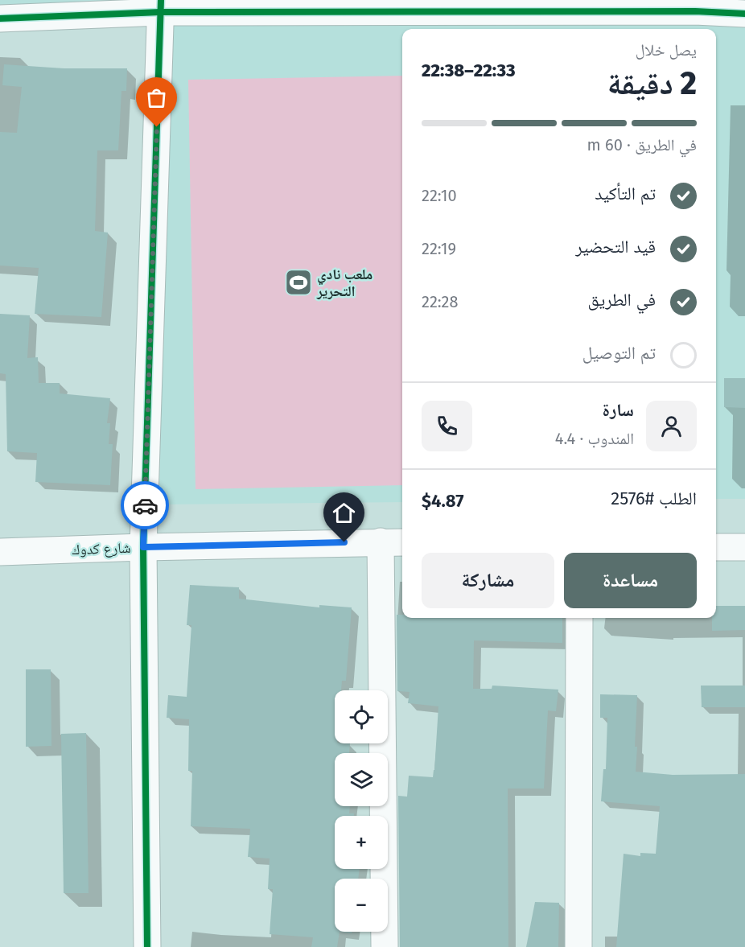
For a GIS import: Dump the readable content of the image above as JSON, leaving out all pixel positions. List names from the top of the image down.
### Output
{
  "streets": {
    "street": ["شارع كدوك"]
  },
  "places": {
    "sports": ["ملعب نادي التحرير"]
  },
  "page": {
    "heading": ["2 دقيقة", "يصل خلال", "22:33–22:38"],
    "panel": [
      "سارة",
      "المندوب · 4.4",
      "الطلب #2576",
      "$4.87"
    ],
    "bar": "في الطريق · 60 m",
    "list": [
      ["تم التأكيد", "22:10"],
      ["قيد التحضير", "22:19"],
      ["في الطريق", "22:28"],
      "تم التوصيل"
    ],
    "buttons": ["مساعدة", "مشاركة"],
    "map_buttons": ["+", "−"]
  }
}
